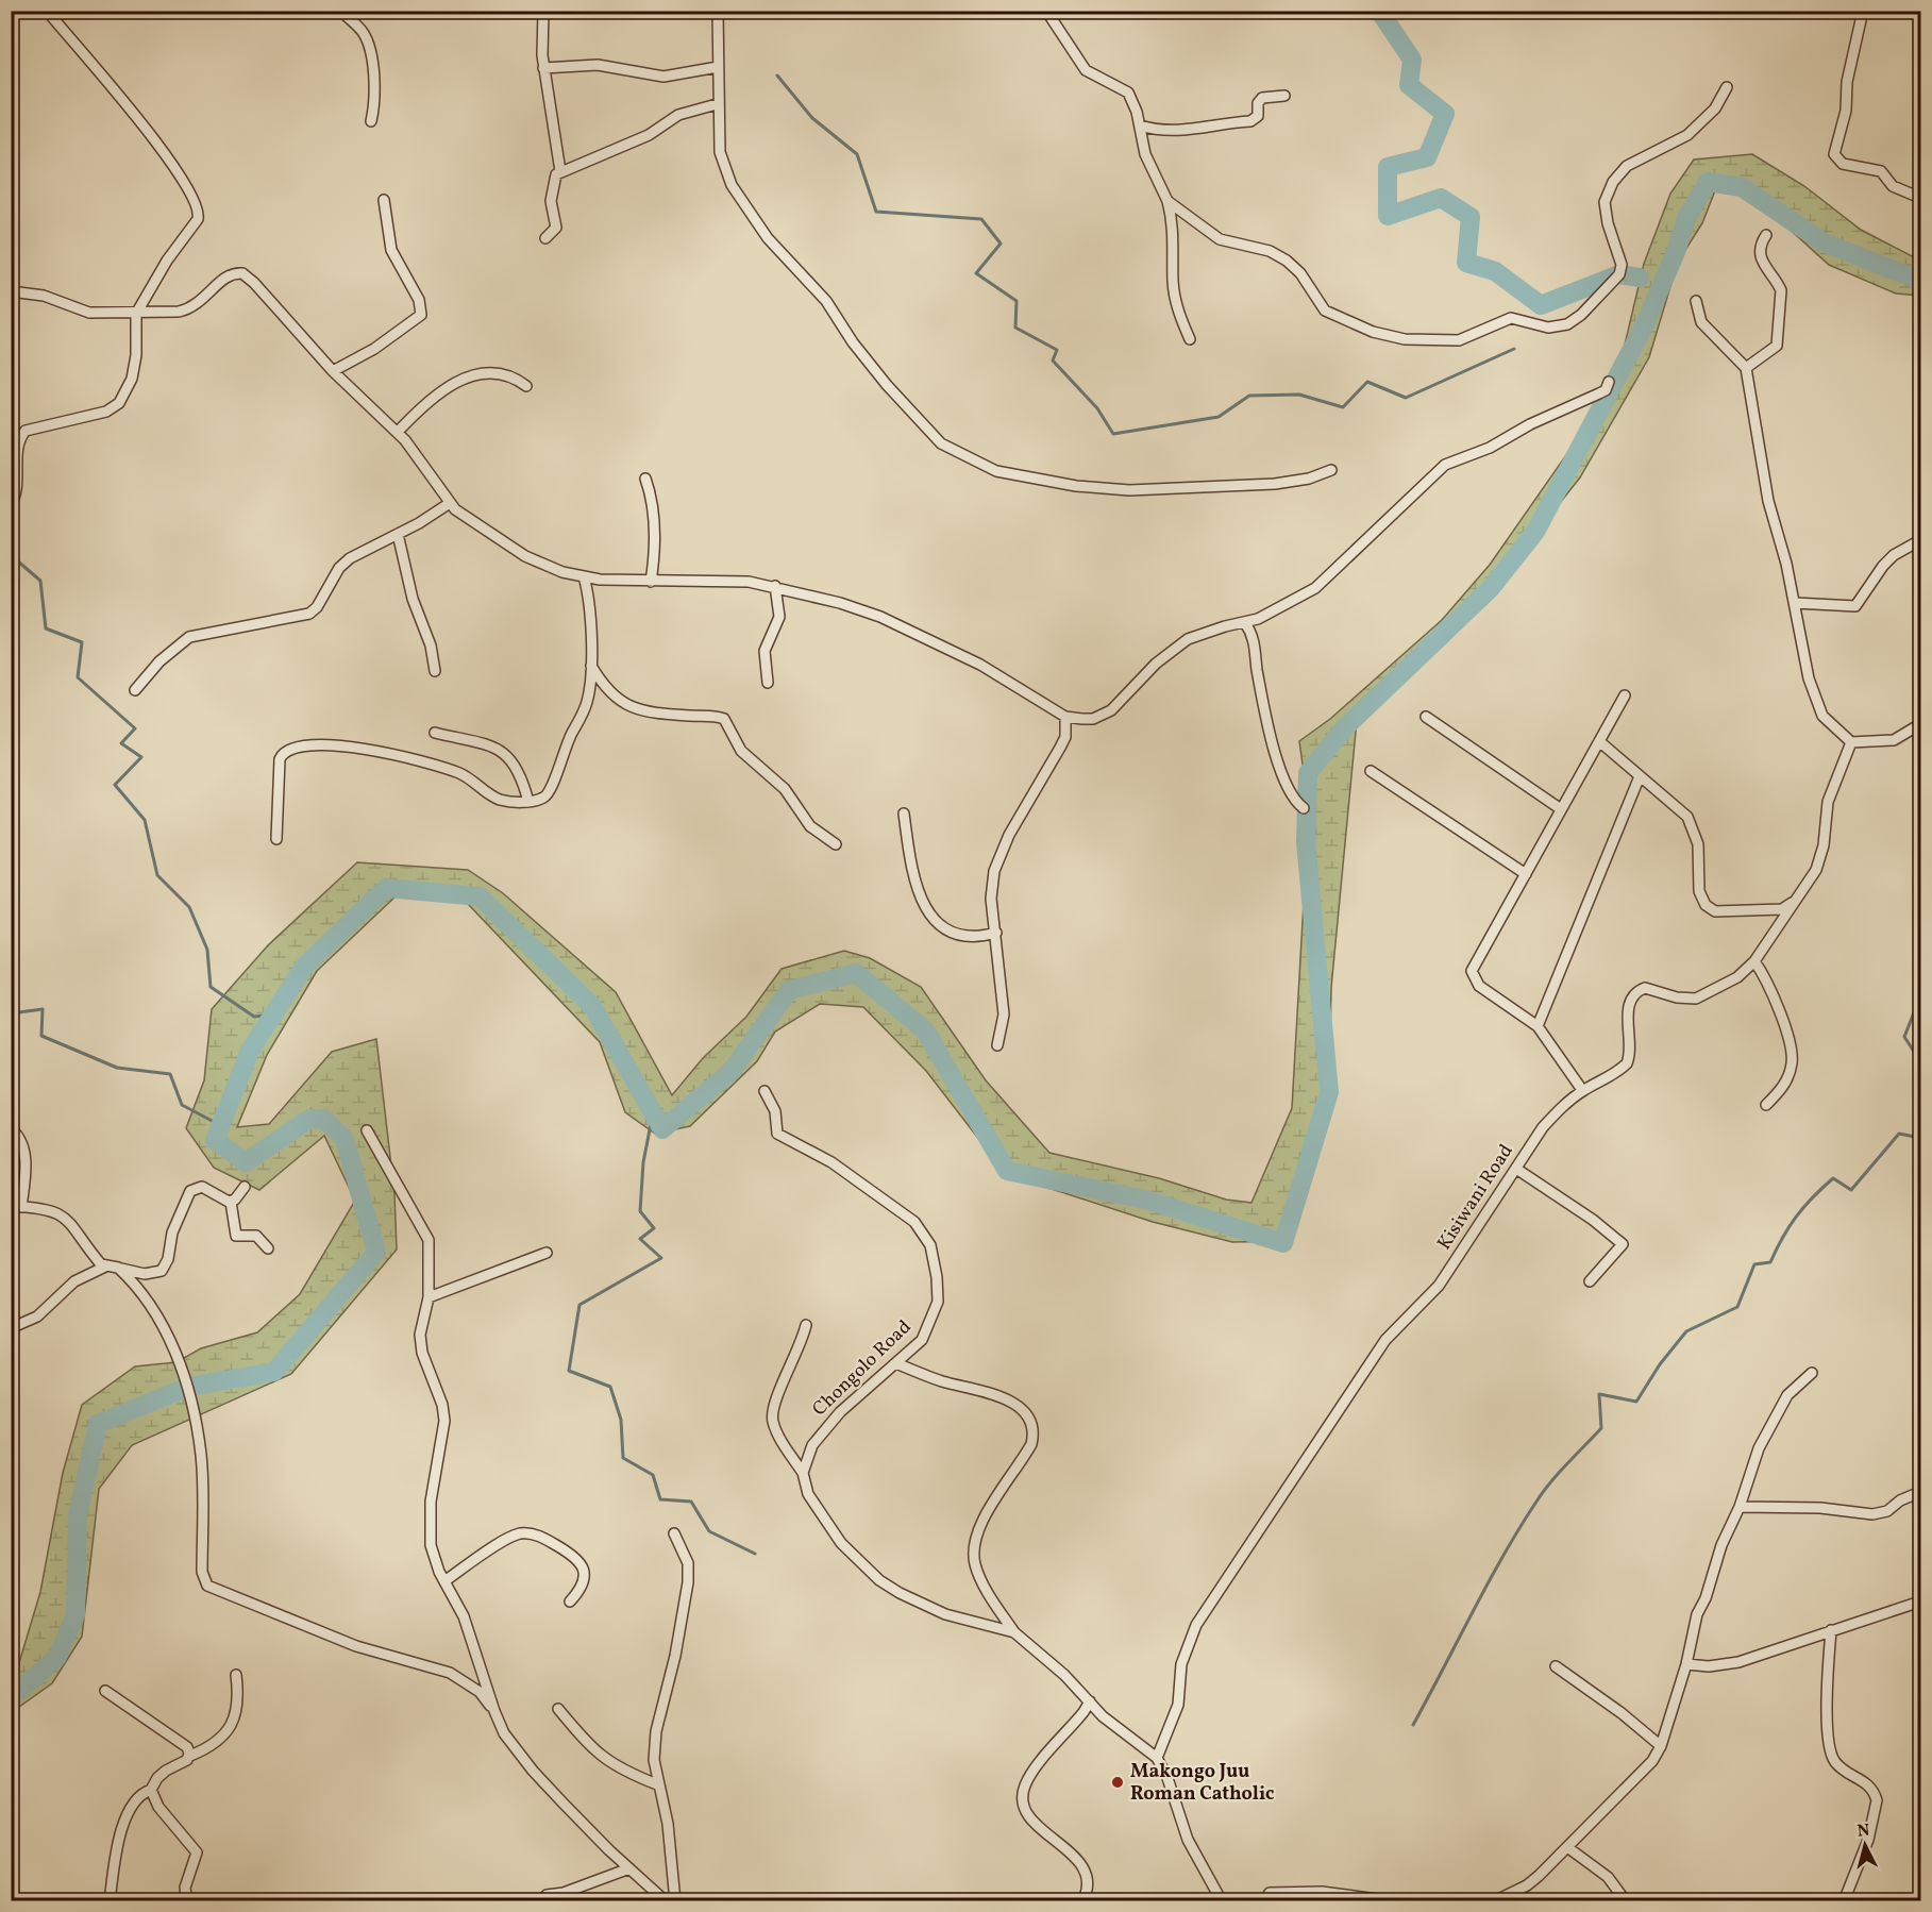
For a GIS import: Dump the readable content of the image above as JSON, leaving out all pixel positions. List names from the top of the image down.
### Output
{
  "streets": {
    "street": ["Kisiwani Road", "Chongolo Road"]
  },
  "places": ["Makongo Juu Roman Catholic"],
  "north": "top"
}
